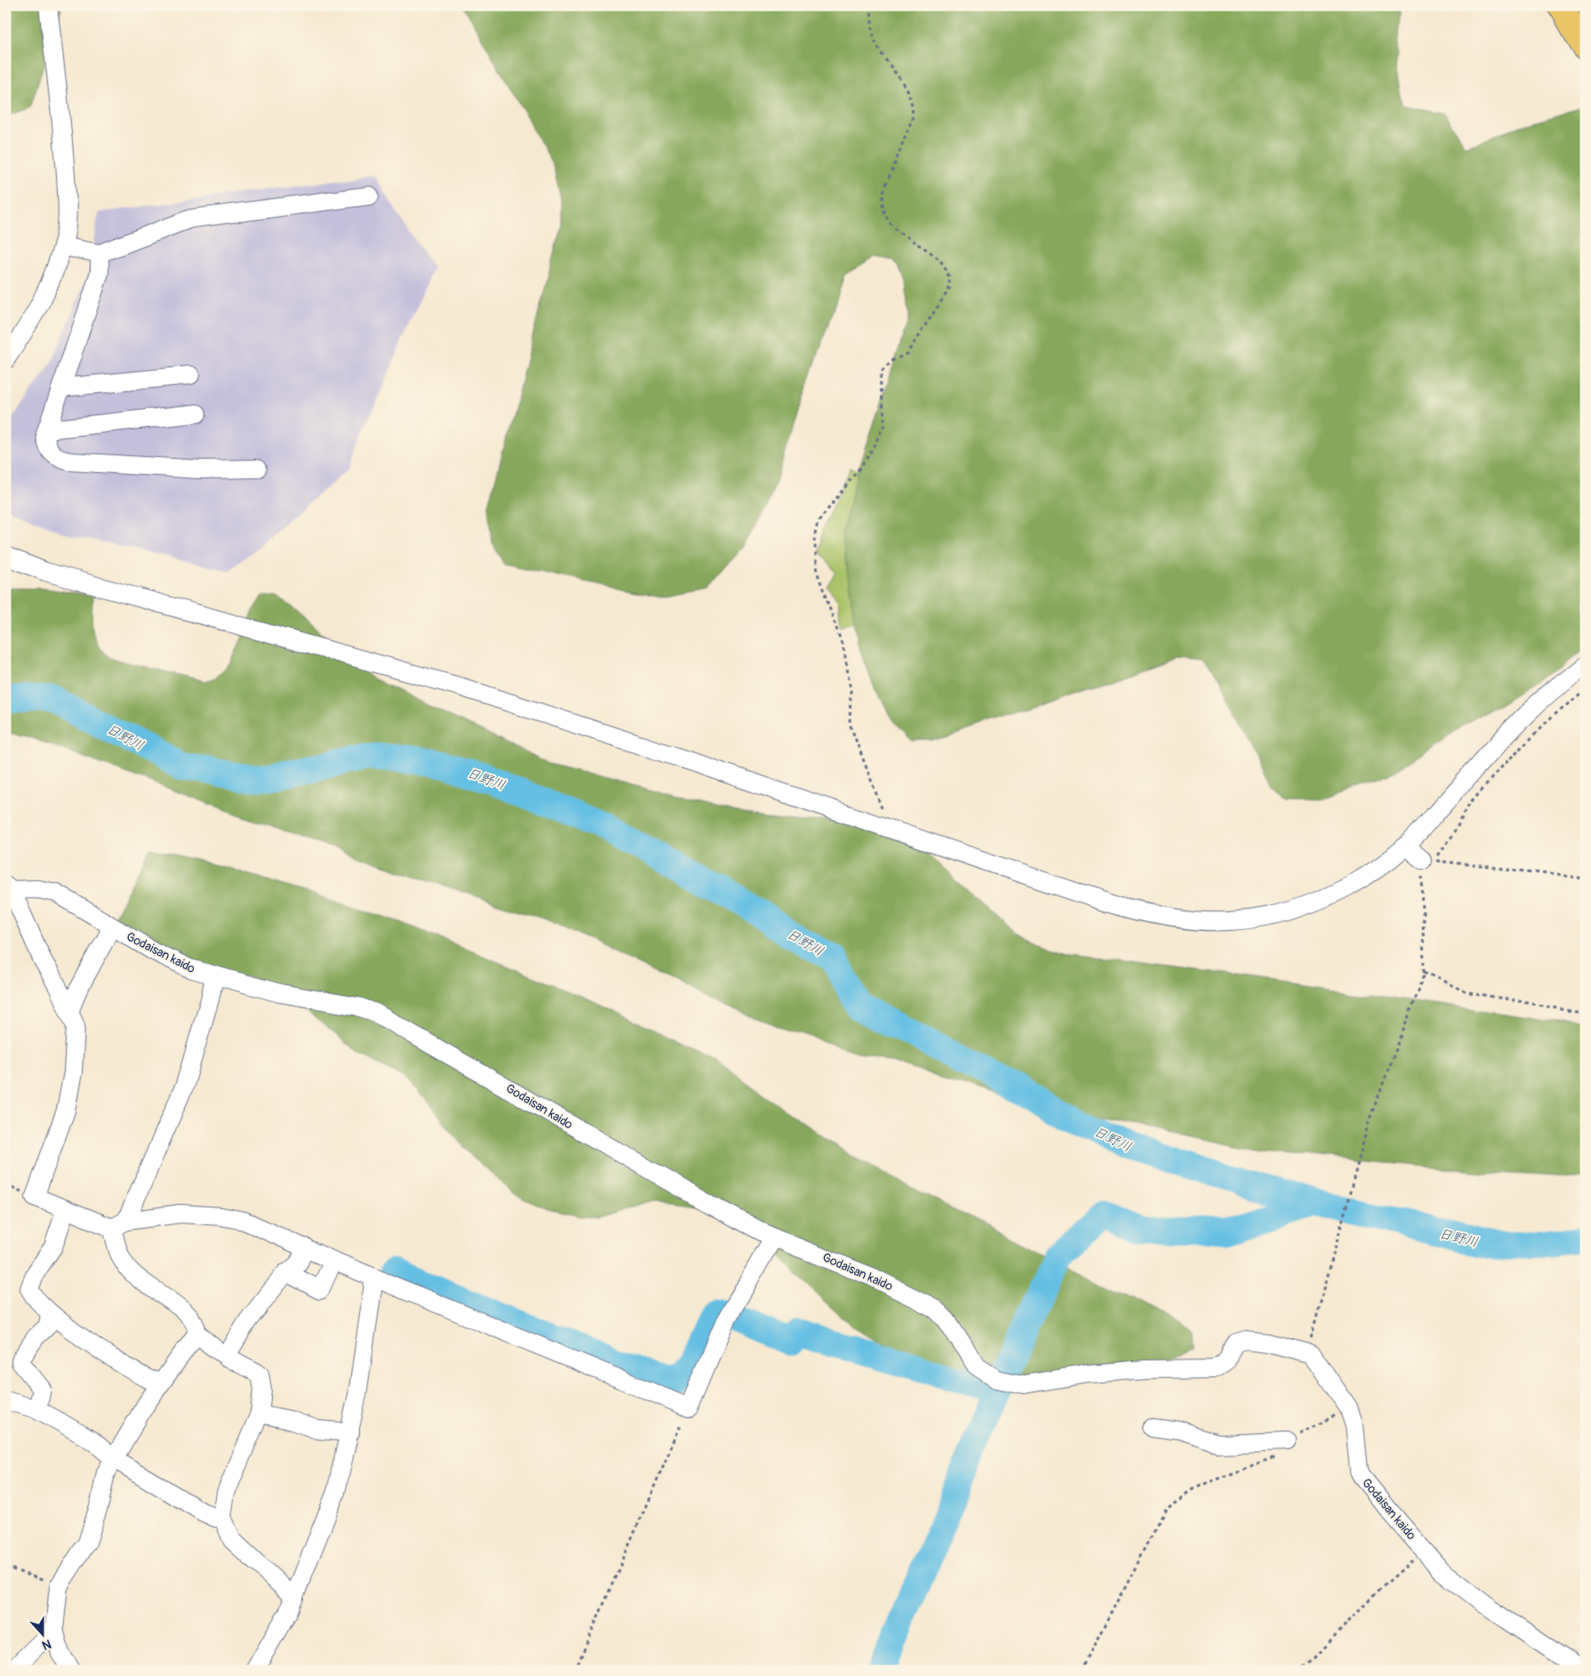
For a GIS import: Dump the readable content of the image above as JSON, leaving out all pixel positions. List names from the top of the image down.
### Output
{
  "streets": {
    "street": ["Godaisan kaido"]
  },
  "water": ["日野川"],
  "north": "bottom"
}
